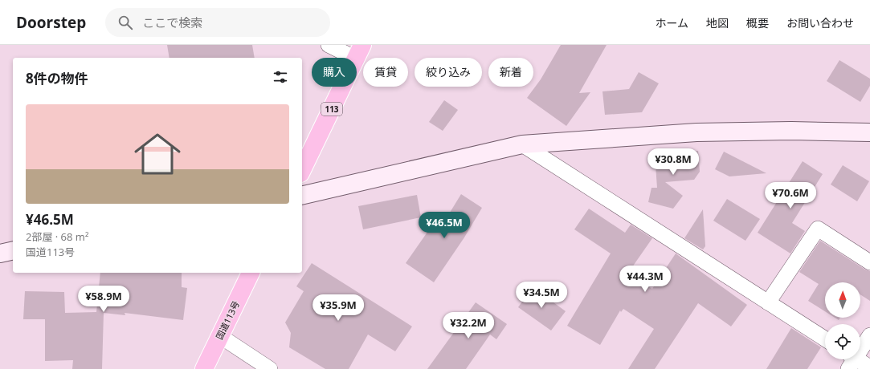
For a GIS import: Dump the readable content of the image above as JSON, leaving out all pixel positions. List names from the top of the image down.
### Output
{
  "streets": {
    "highway": ["113", "国道113号"]
  },
  "north": "top",
  "page": {
    "header": "Doorstep",
    "search": "ここで検索",
    "nav": [
      "ホーム",
      "地図",
      "概要",
      "お問い合わせ"
    ],
    "chip": [
      "購入",
      "賃貸",
      "絞り込み",
      "新着"
    ],
    "heading": "8件の物件",
    "list": [
      {
        "name": "¥46.5M",
        "note": "2部屋 · 68 m² · 国道113号"
      }
    ],
    "price": [
      "¥30.8M",
      "¥70.6M",
      "¥46.5M",
      "¥44.3M",
      "¥34.5M",
      "¥58.9M",
      "¥35.9M",
      "¥32.2M"
    ]
  }
}
